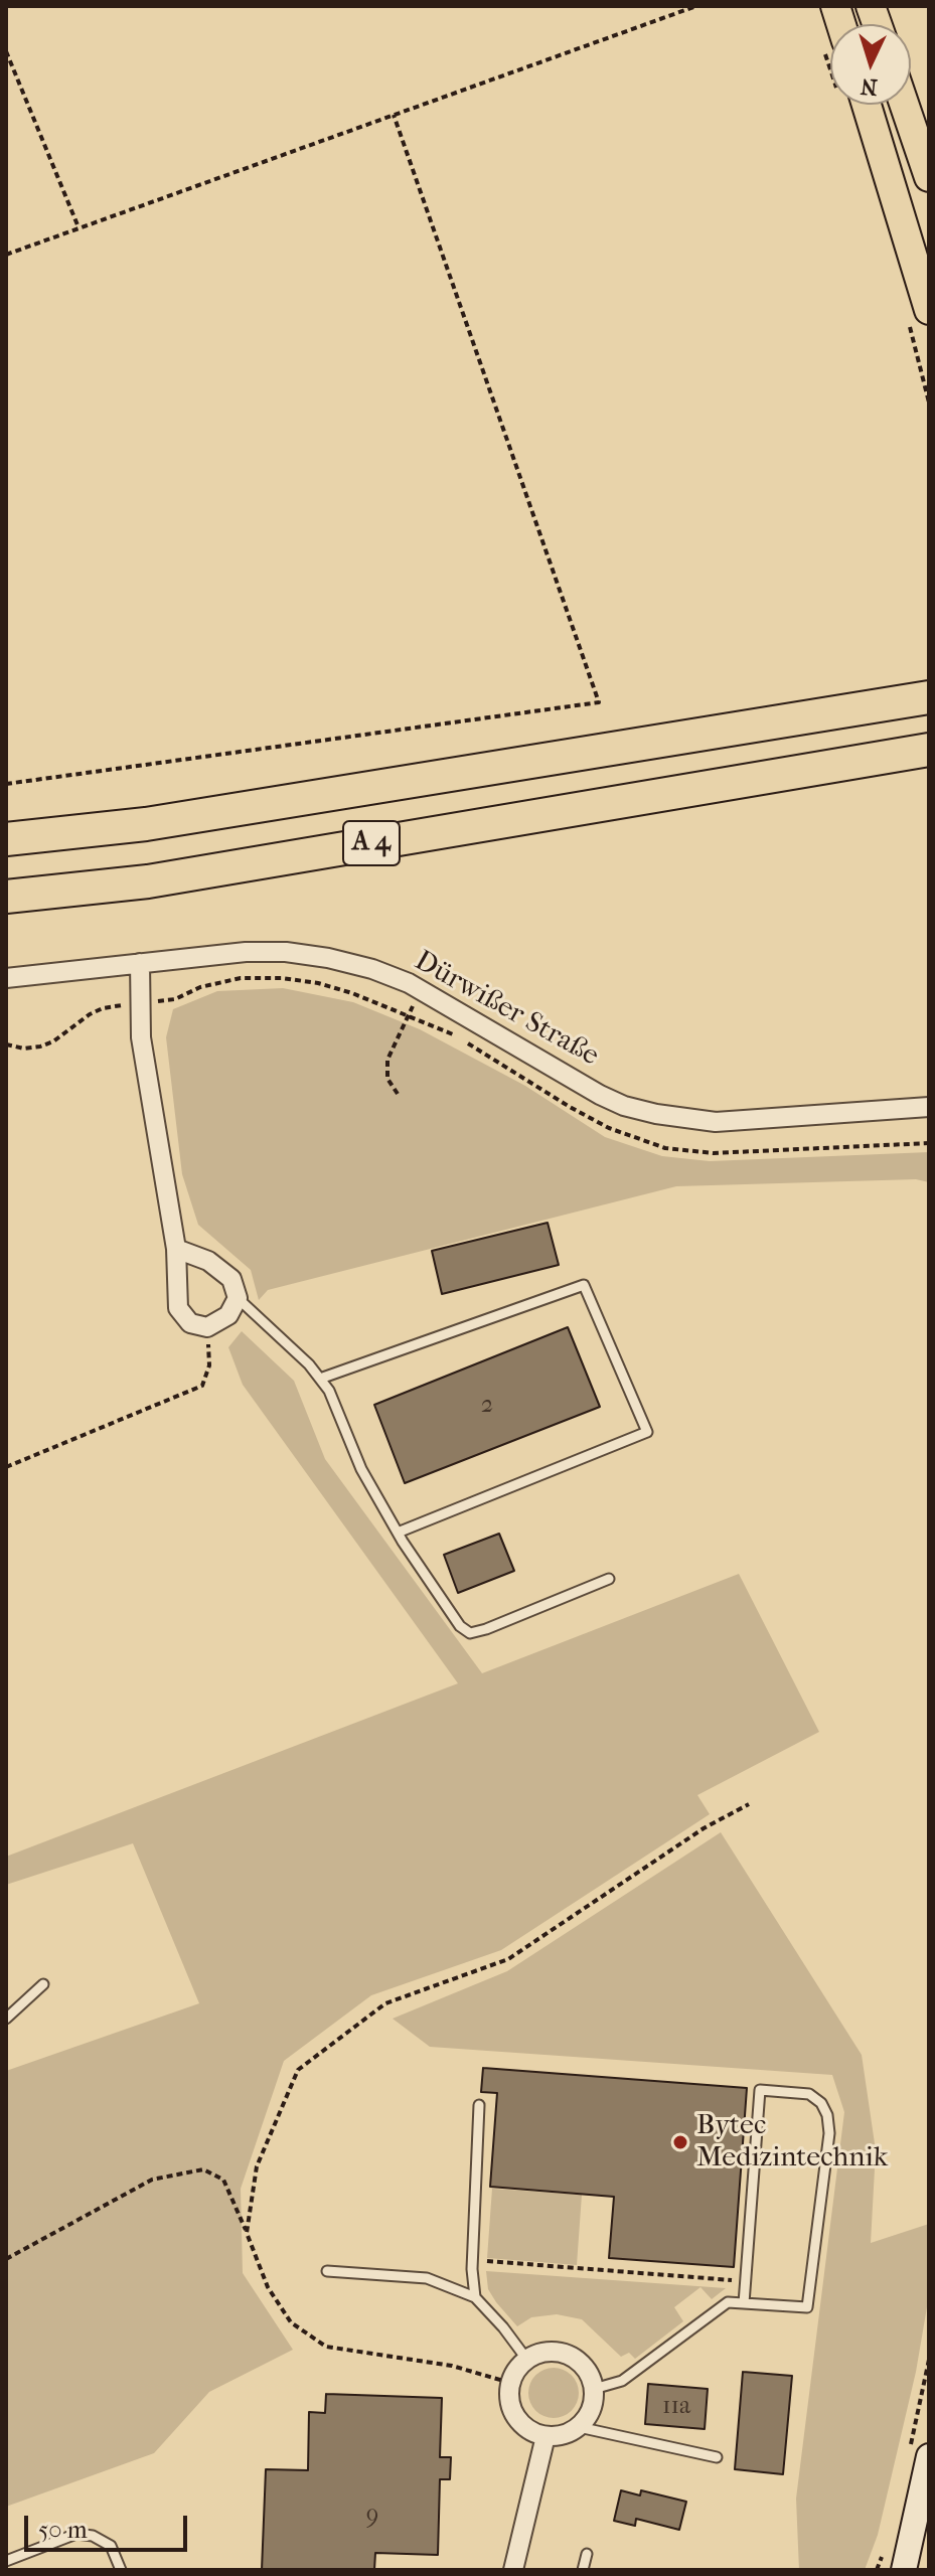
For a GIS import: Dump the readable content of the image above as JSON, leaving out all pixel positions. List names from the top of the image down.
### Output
{
  "streets": {
    "highway": ["A 4"],
    "street": ["Dürwißer Straße"]
  },
  "places": ["Bytec Medizintechnik"],
  "house_numbers": ["2", "11a", "9"],
  "scale_bar": "50 m",
  "north": "bottom"
}
